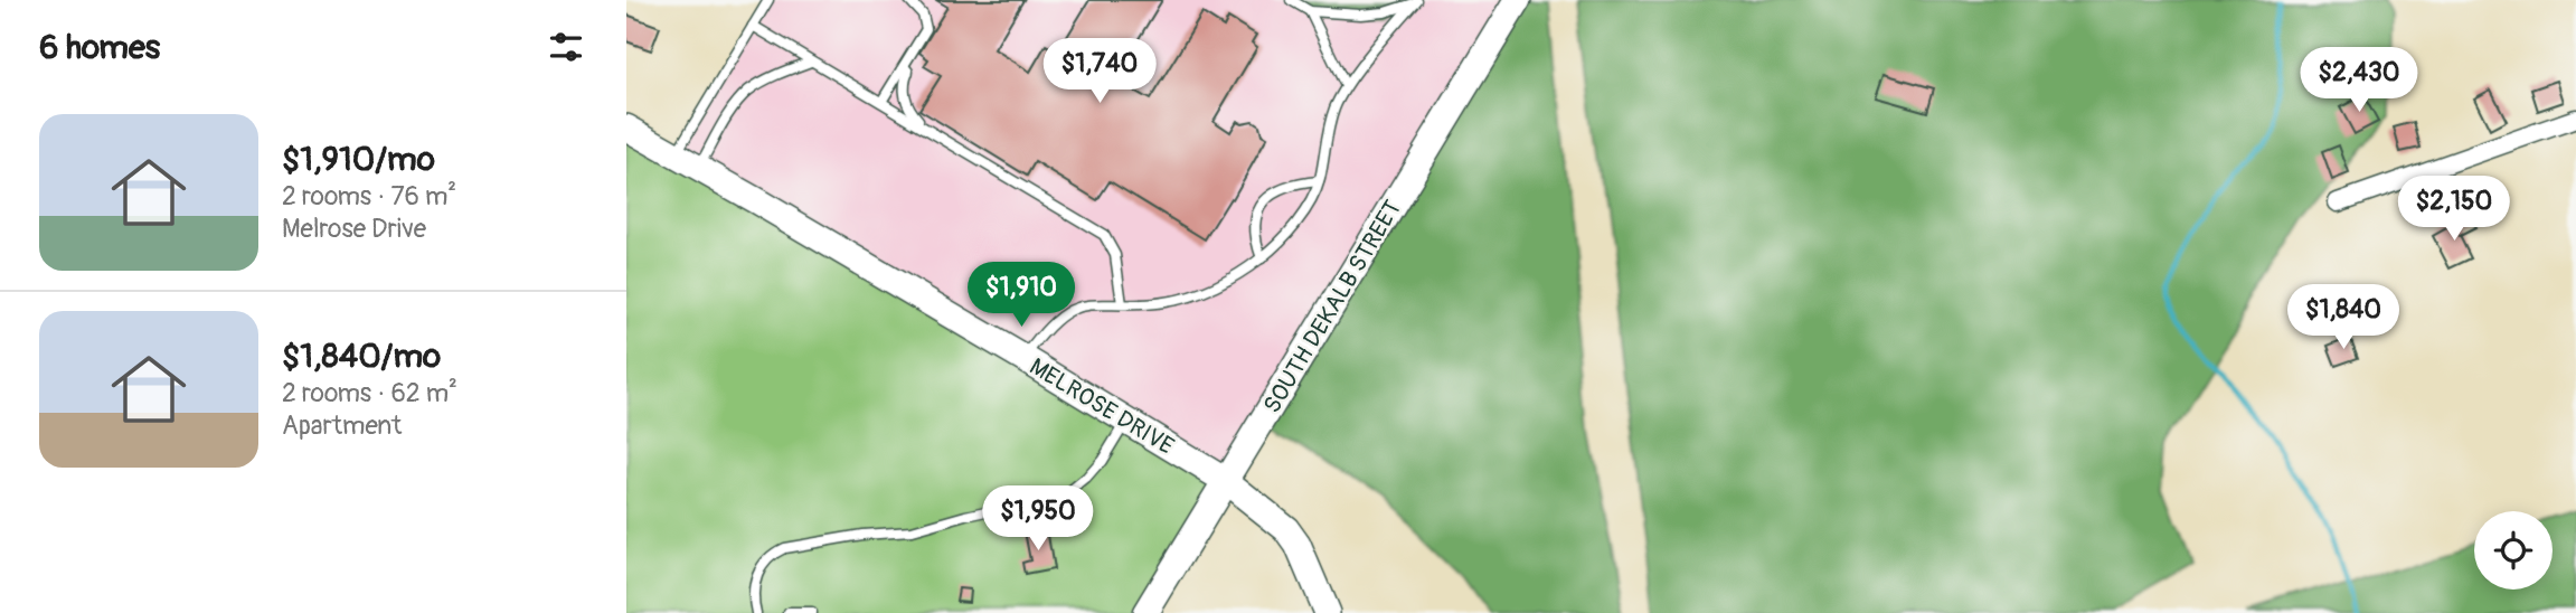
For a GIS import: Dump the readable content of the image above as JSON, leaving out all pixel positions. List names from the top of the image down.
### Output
{
  "streets": {
    "street": ["SOUTH DEKALB STREET", "MELROSE DRIVE"]
  },
  "crossings": [
    ["SOUTH DEKALB STREET", "MELROSE DRIVE"]
  ],
  "page": {
    "heading": "6 homes",
    "price": [
      "$1,740",
      "$2,430",
      "$2,150",
      "$1,910",
      "$1,840",
      "$1,950"
    ],
    "list": [
      {
        "name": "$1,910/mo",
        "note": "2 rooms · 76 m² · Melrose Drive"
      },
      {
        "name": "$1,840/mo",
        "note": "2 rooms · 62 m² · Apartment"
      }
    ]
  }
}
